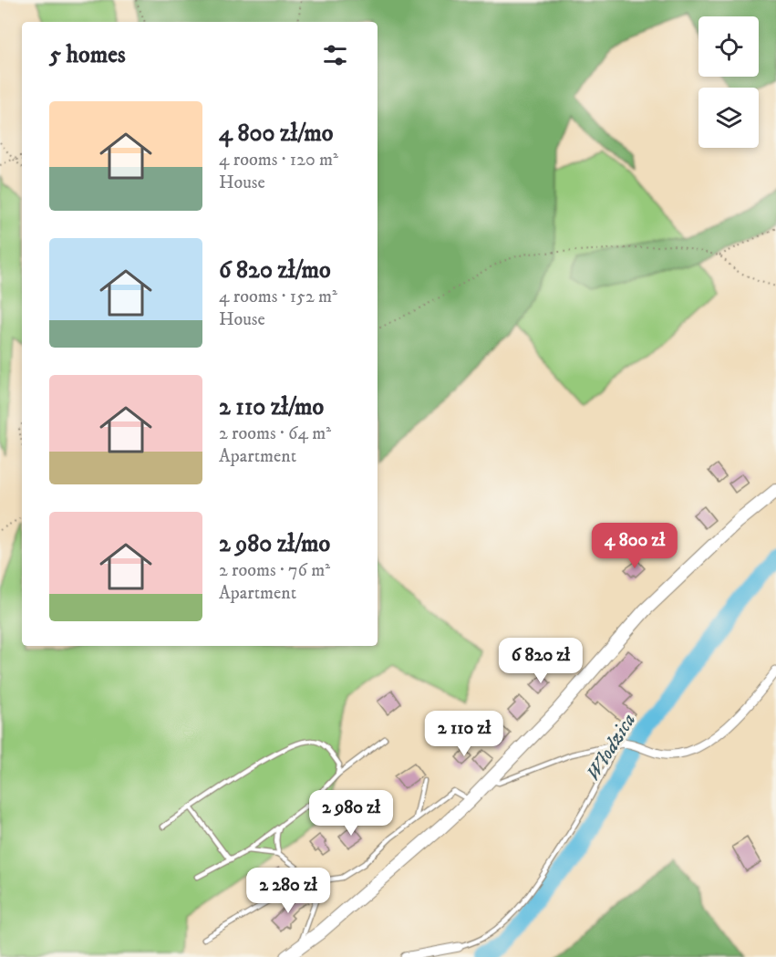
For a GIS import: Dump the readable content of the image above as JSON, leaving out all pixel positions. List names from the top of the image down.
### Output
{
  "water": ["Włodzica"],
  "page": {
    "heading": "5 homes",
    "list": [
      {
        "name": "4 800 zł/mo",
        "note": "4 rooms · 120 m² · House"
      },
      {
        "name": "6 820 zł/mo",
        "note": "4 rooms · 152 m² · House"
      },
      {
        "name": "2 110 zł/mo",
        "note": "2 rooms · 64 m² · Apartment"
      },
      {
        "name": "2 980 zł/mo",
        "note": "2 rooms · 76 m² · Apartment"
      }
    ],
    "price": [
      "4 800 zł",
      "6 820 zł",
      "2 110 zł",
      "2 980 zł",
      "2 280 zł"
    ]
  }
}
